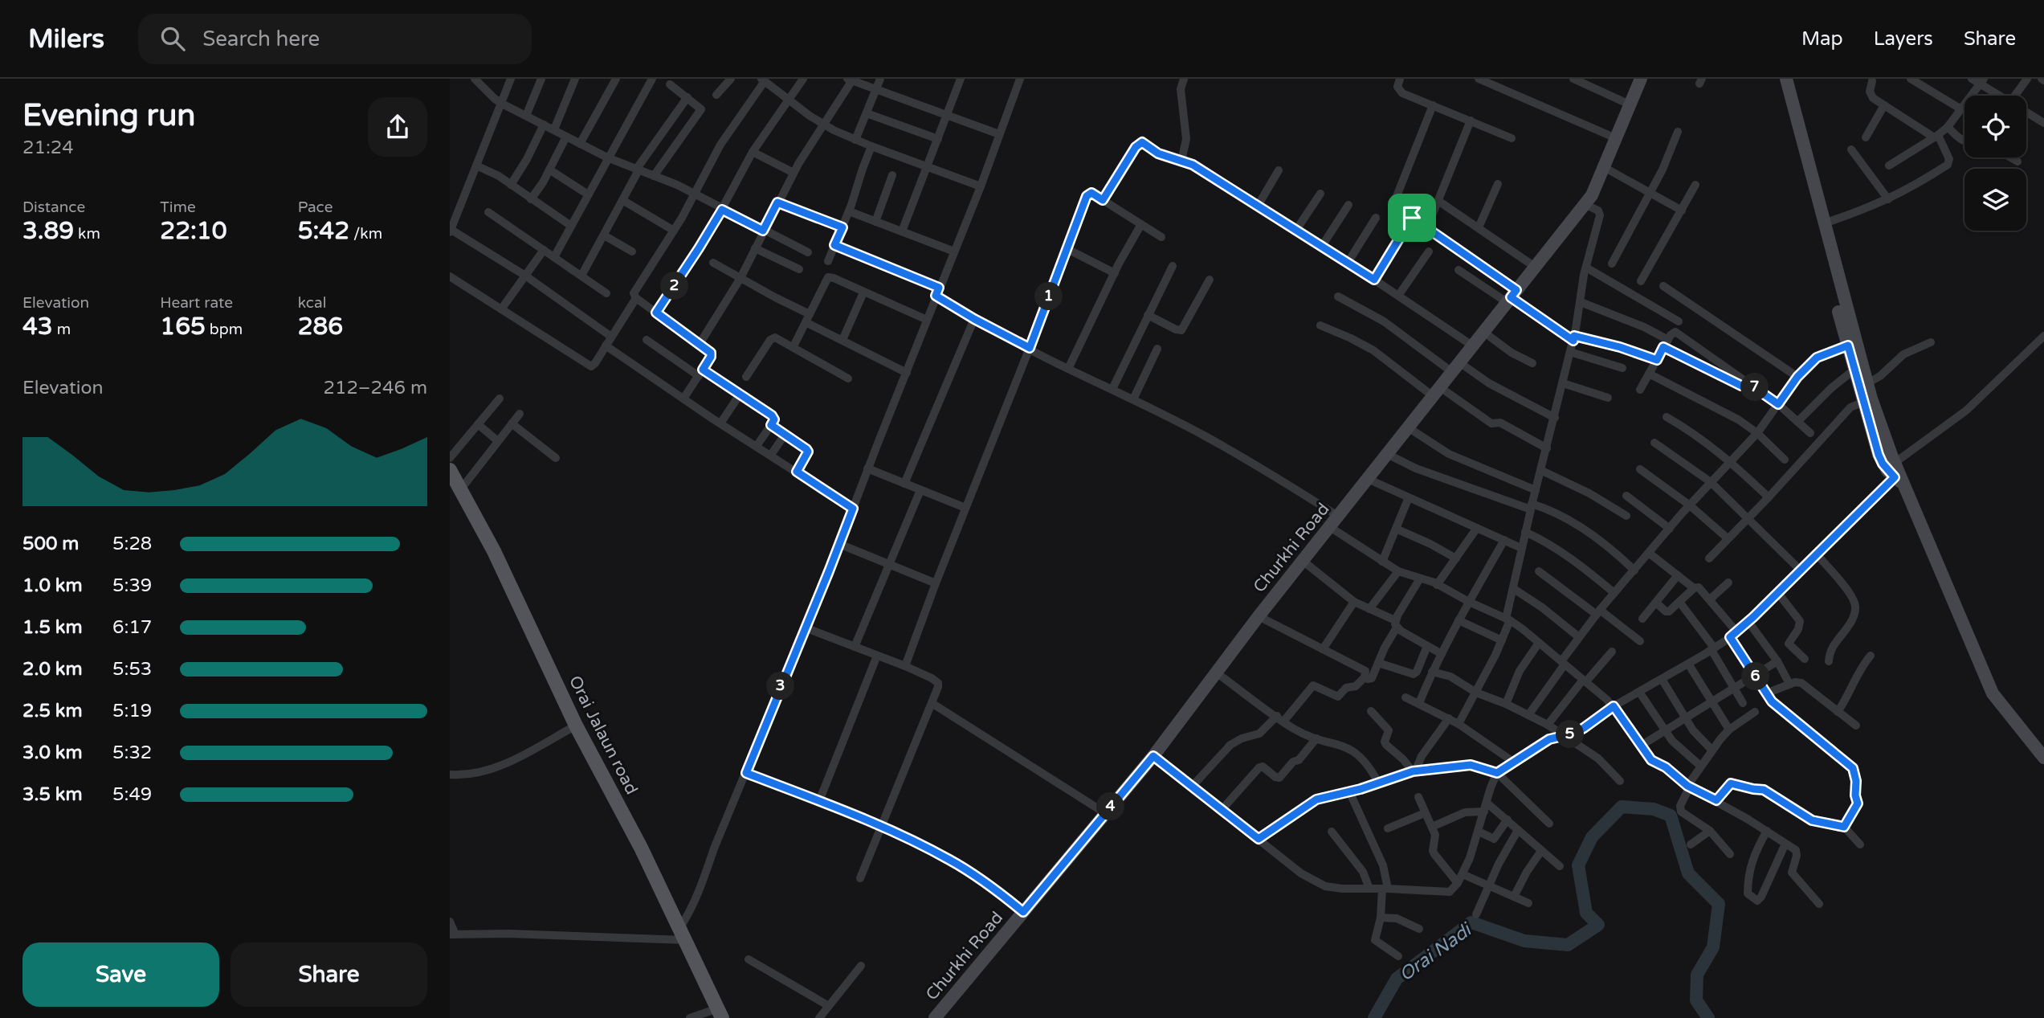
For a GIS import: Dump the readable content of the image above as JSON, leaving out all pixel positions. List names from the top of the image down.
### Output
{
  "streets": {
    "main road": ["Orai Jalaun road"],
    "street": ["Churkhi Road"]
  },
  "water": ["Orai Nadi"],
  "page": {
    "header": "Milers",
    "search": "Search here",
    "nav": ["Map", "Layers", "Share"],
    "heading": ["Evening run", "21:24"],
    "stats": [
      ["Distance", "3.89 km"],
      ["Time", "22:10"],
      ["Pace", "5:42 /km"],
      ["Elevation", "43 m"],
      ["Heart rate", "165 bpm"],
      ["kcal", "286"]
    ],
    "pins": [
      "2",
      "1",
      "7",
      "6",
      "3",
      "5",
      "4"
    ],
    "chart": ["Elevation", "212–246 m"],
    "list": [
      {
        "name": "500 m",
        "note": "5:28"
      },
      {
        "name": "1.0 km",
        "note": "5:39"
      },
      {
        "name": "1.5 km",
        "note": "6:17"
      },
      {
        "name": "2.0 km",
        "note": "5:53"
      },
      {
        "name": "2.5 km",
        "note": "5:19"
      },
      {
        "name": "3.0 km",
        "note": "5:32"
      },
      {
        "name": "3.5 km",
        "note": "5:49"
      }
    ],
    "buttons": ["Save", "Share"]
  }
}
